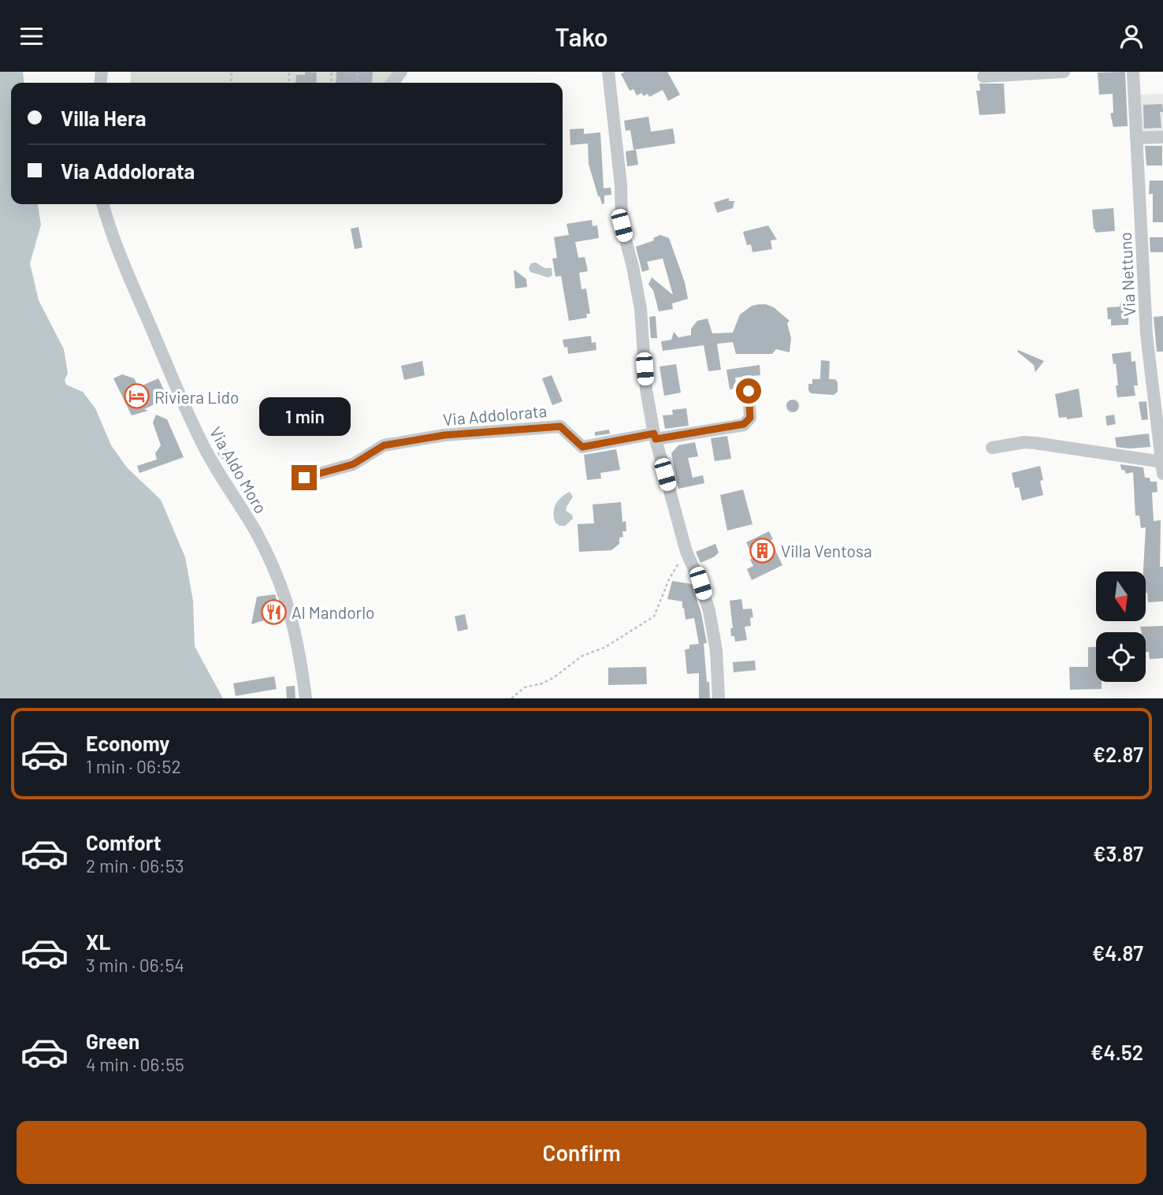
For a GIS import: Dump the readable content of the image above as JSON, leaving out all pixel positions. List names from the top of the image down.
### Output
{
  "streets": {
    "street": ["Via Nettuno", "Via Addolorata", "Via Aldo Moro"]
  },
  "places": {
    "hotel": ["Riviera Lido"],
    "building": ["Villa Ventosa"],
    "restaurant": ["Al Mandorlo"]
  },
  "north": "bottom",
  "page": {
    "header": "Tako",
    "banner": ["Villa Hera", "Via Addolorata"],
    "bubble": "1 min",
    "list": [
      {
        "name": "Economy",
        "note": "1 min · 06:52",
        "value": "€2.87"
      },
      {
        "name": "Comfort",
        "note": "2 min · 06:53",
        "value": "€3.87"
      },
      {
        "name": "XL",
        "note": "3 min · 06:54",
        "value": "€4.87"
      },
      {
        "name": "Green",
        "note": "4 min · 06:55",
        "value": "€4.52"
      }
    ],
    "buttons": "Confirm"
  }
}
